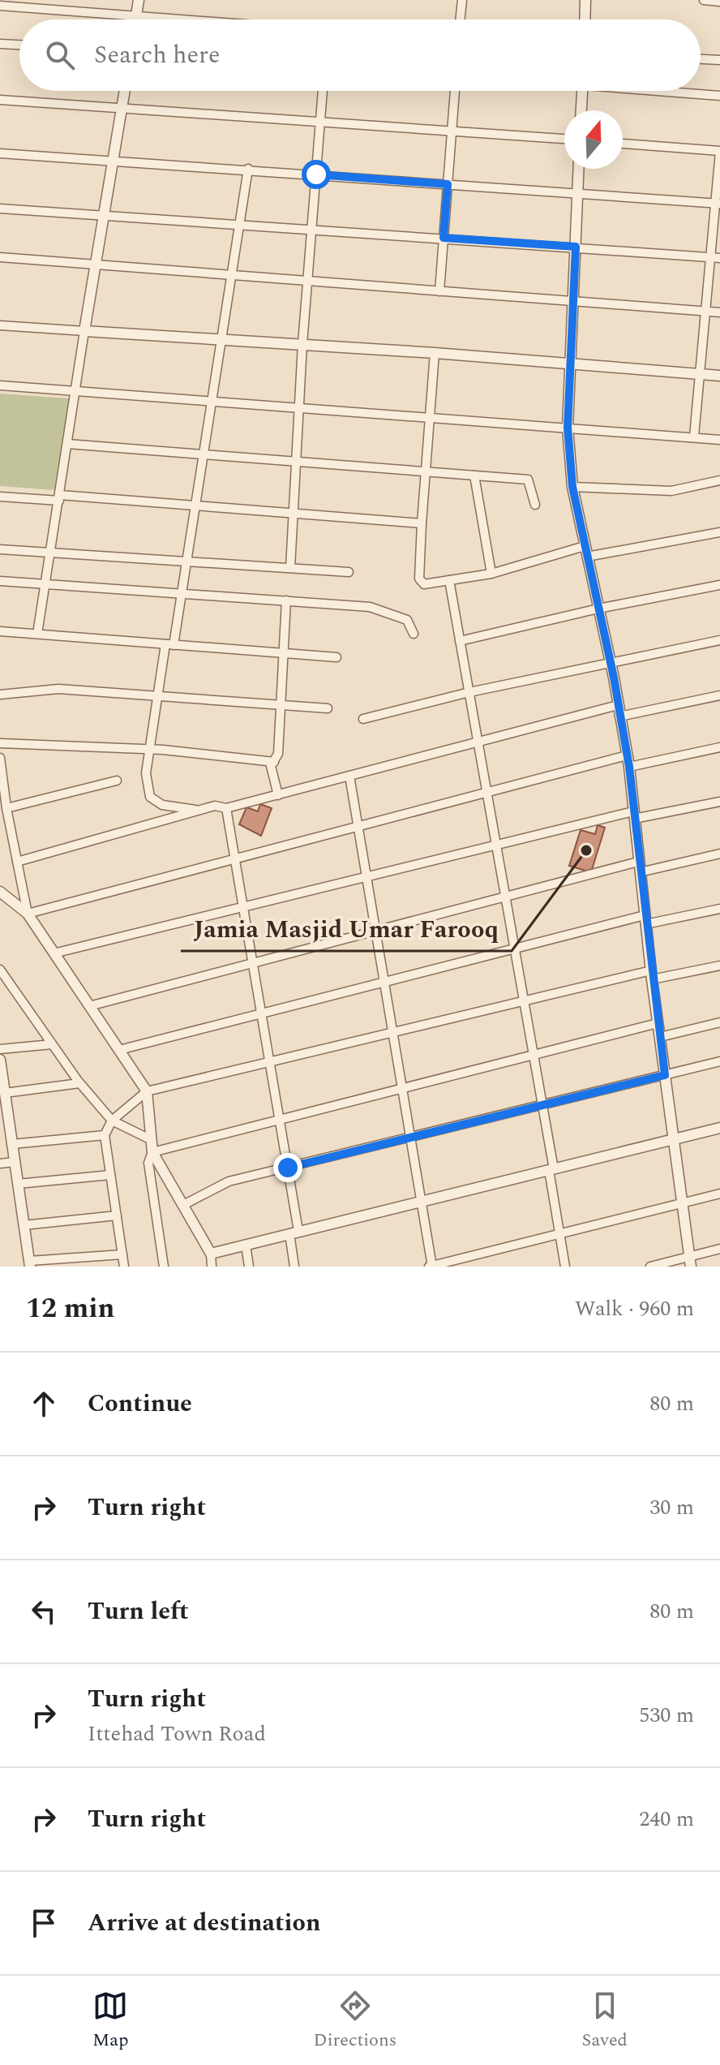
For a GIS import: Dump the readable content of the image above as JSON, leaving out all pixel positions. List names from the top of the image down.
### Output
{
  "places": ["Jamia Masjid Umar Farooq"],
  "north": "top",
  "page": {
    "search": "Search here",
    "heading": ["12 min", "Walk · 960 m"],
    "list": [
      ["Continue", "80 m"],
      ["Turn right", "30 m"],
      ["Turn left", "80 m"],
      ["Turn right", "Ittehad Town Road", "530 m"],
      ["Turn right", "240 m"],
      "Arrive at destination"
    ],
    "nav": ["Map", "Directions", "Saved"]
  }
}
